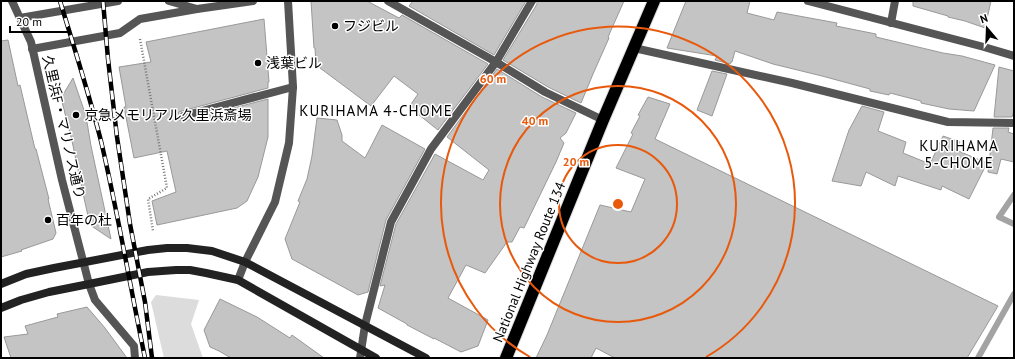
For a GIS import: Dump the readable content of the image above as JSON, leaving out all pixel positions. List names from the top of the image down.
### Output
{
  "streets": {
    "highway": ["National Highway Route 134"],
    "street": ["久里浜F・マリノス通り"]
  },
  "districts": ["KURIHAMA 4-CHOME", "KURIHAMA 5-CHOME"],
  "places": [
    "フジビル",
    "浅葉ビル",
    "京急メモリアル久里浜斎場",
    "百年の杜"
  ],
  "scale_bar": "20 m",
  "north": "top",
  "rings": ["60 m", "40 m", "20 m"]
}
